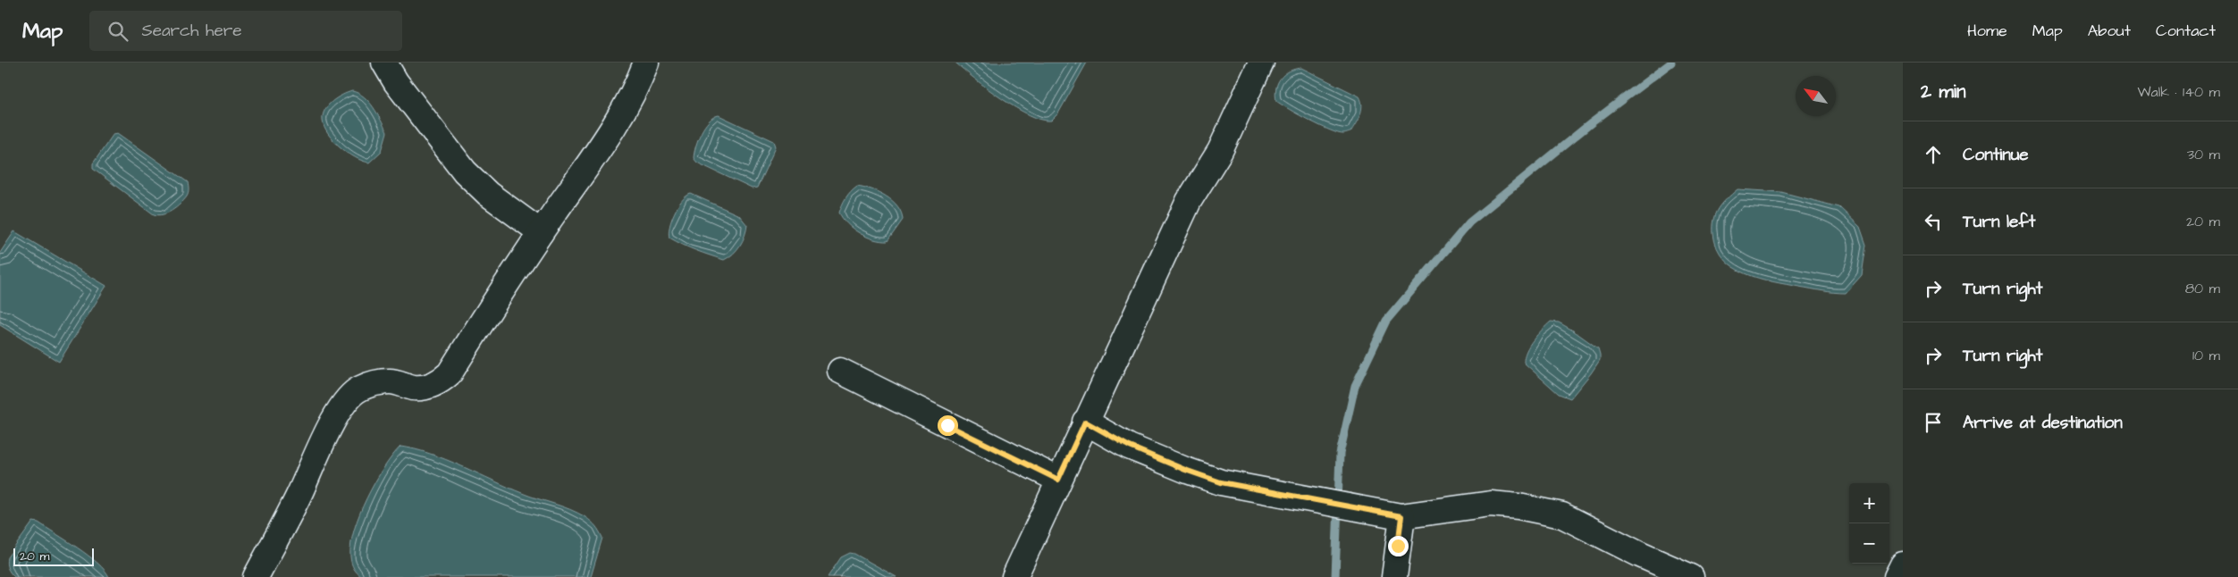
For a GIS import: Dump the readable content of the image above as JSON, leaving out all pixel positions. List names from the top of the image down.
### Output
{
  "scale_bar": "20 m",
  "north": "top left",
  "page": {
    "header": "Map",
    "search": "Search here",
    "nav": [
      "Home",
      "Map",
      "About",
      "Contact"
    ],
    "heading": ["2 min", "Walk · 140 m"],
    "list": [
      ["Continue", "30 m"],
      ["Turn left", "20 m"],
      ["Turn right", "80 m"],
      ["Turn right", "10 m"],
      "Arrive at destination"
    ],
    "map_buttons": ["+", "−"],
    "scale": "20 m"
  }
}
